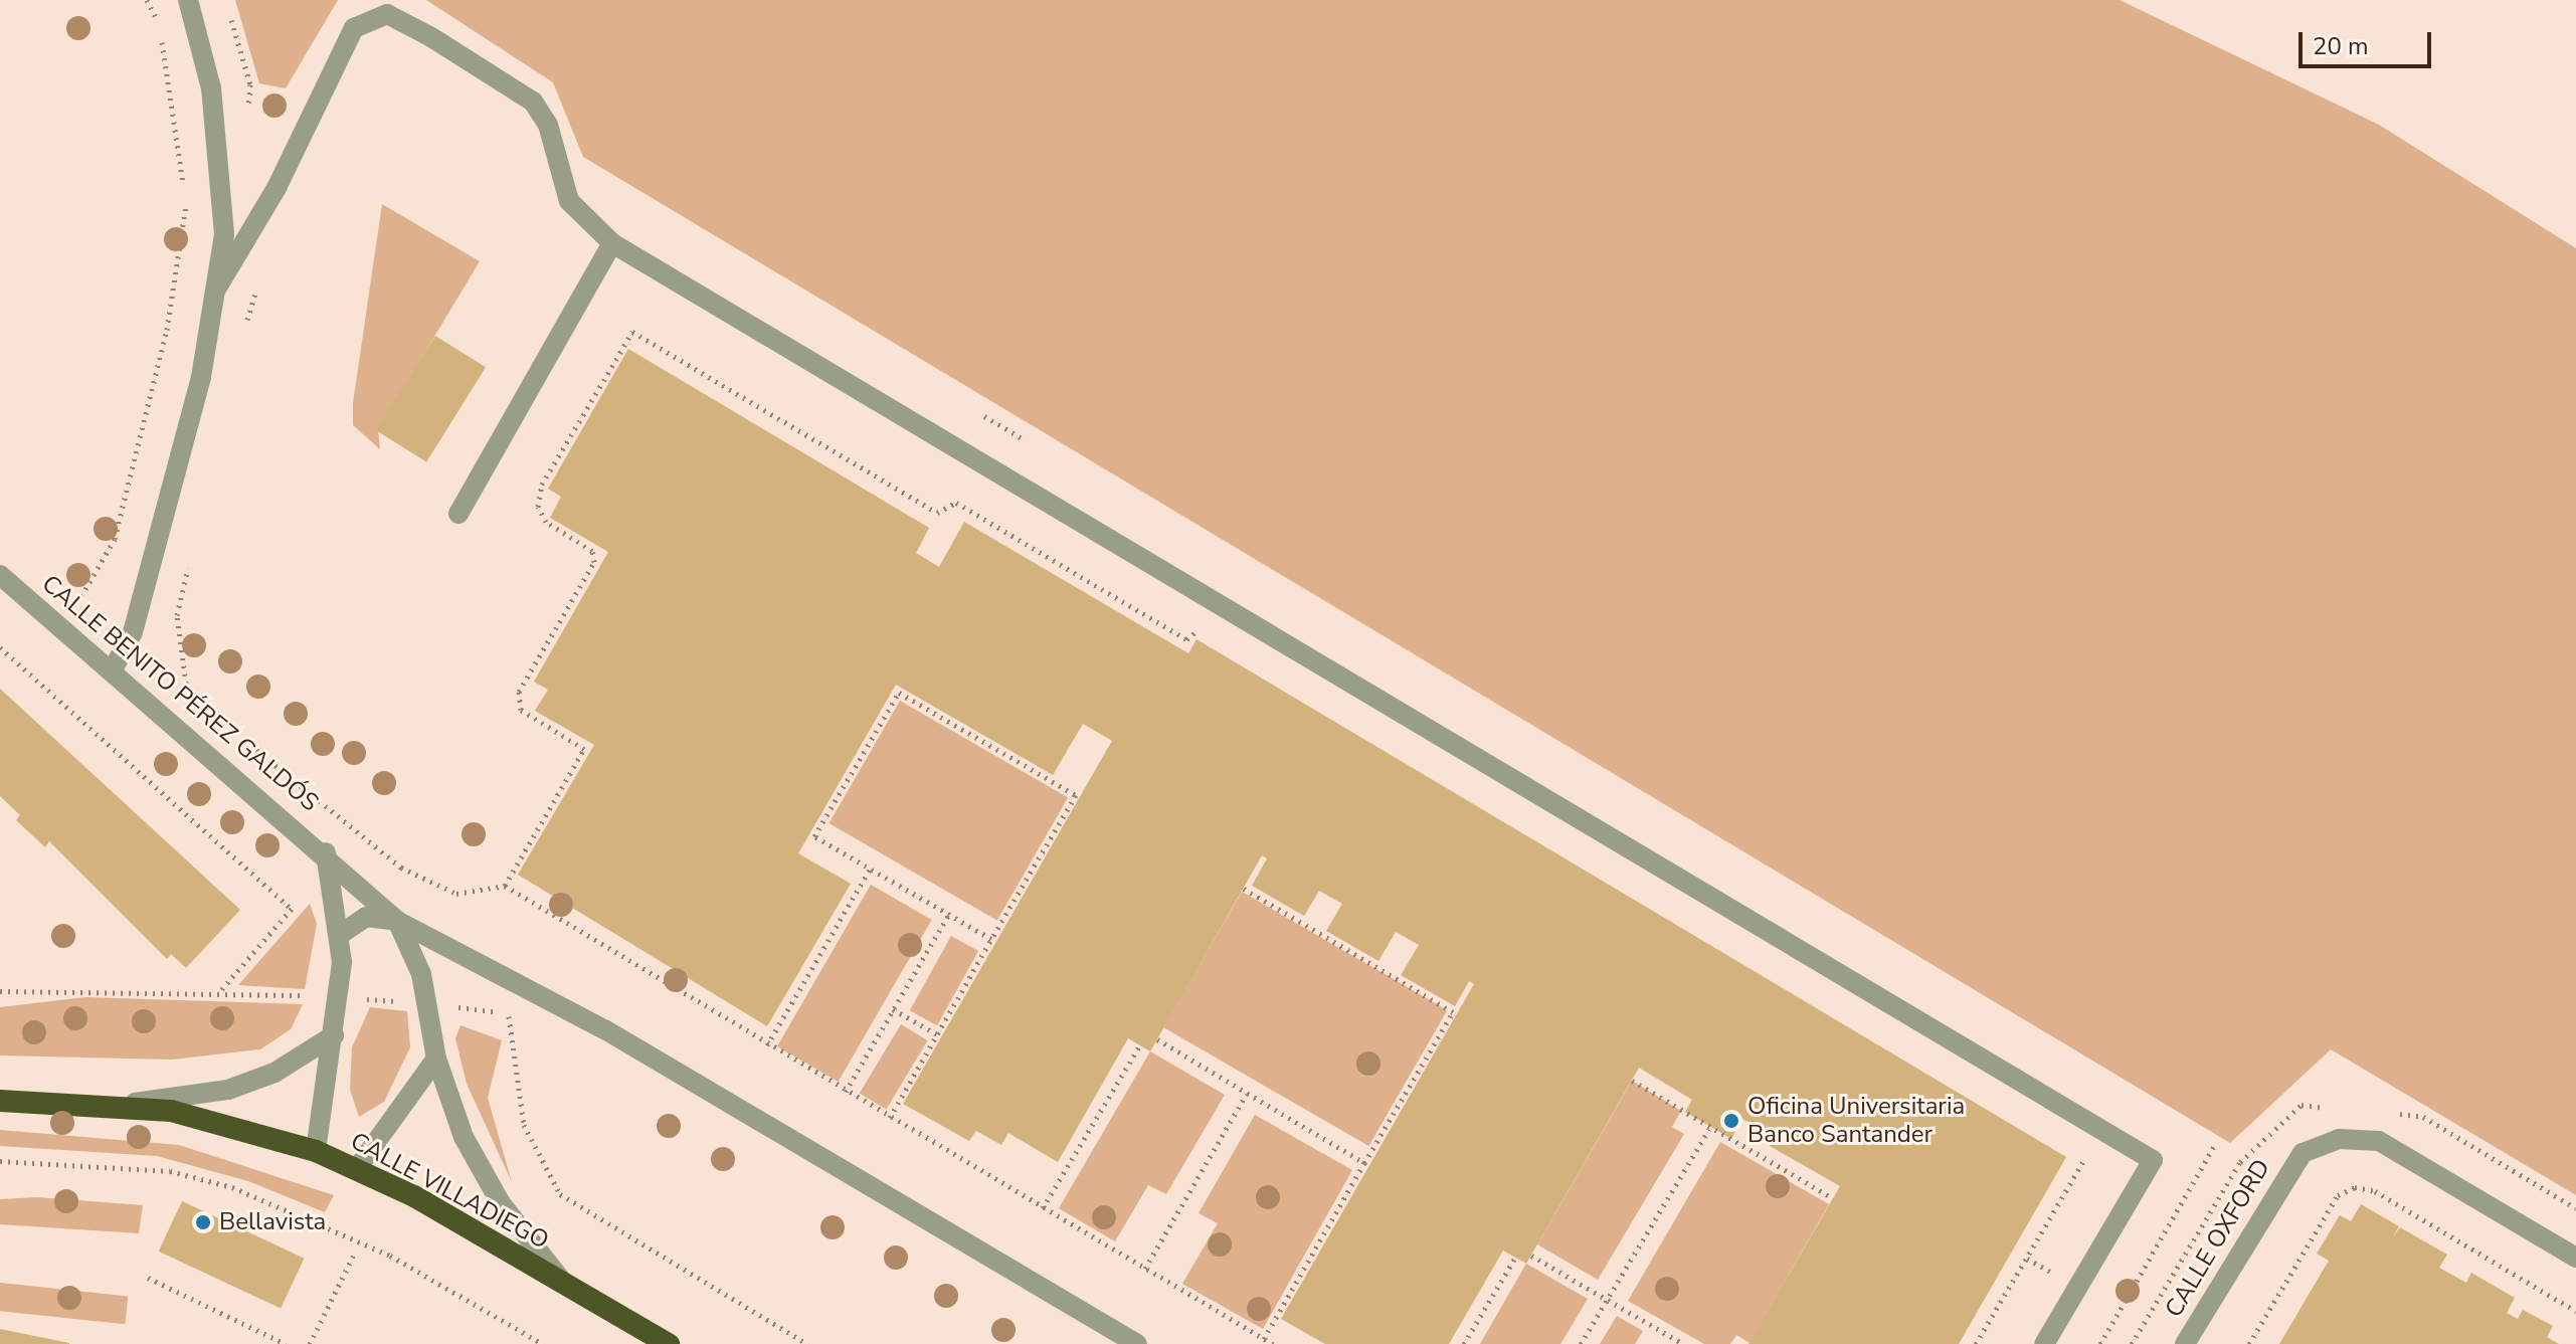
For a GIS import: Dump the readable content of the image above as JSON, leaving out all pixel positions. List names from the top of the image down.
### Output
{
  "streets": {
    "highway": ["CALLE VILLADIEGO"],
    "street": ["CALLE BENITO PÉREZ GALDÓS", "CALLE OXFORD"]
  },
  "crossings": [
    ["CALLE BENITO PÉREZ GALDÓS", "CALLE VILLADIEGO"]
  ],
  "places": ["Oficina Universitaria Banco Santander", "Bellavista"],
  "scale_bar": "20 m"
}
